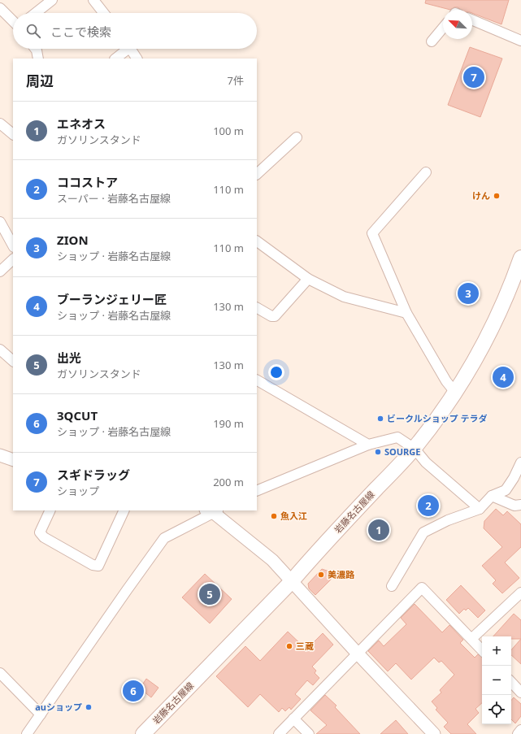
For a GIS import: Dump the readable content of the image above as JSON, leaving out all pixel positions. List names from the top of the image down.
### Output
{
  "streets": {
    "main road": ["岩藤名古屋線"]
  },
  "places": [
    "けん",
    "ビークルショップ テラダ",
    "SOURGE",
    "魚入江",
    "美濃路",
    "三蔵",
    "auショップ"
  ],
  "north": "top left",
  "page": {
    "search": "ここで検索",
    "heading": ["周辺", "7件"],
    "pins": [
      "7",
      "3",
      "4",
      "2",
      "1",
      "5",
      "6"
    ],
    "list": [
      {
        "mark": "1",
        "name": "エネオス",
        "note": "ガソリンスタンド",
        "value": "100 m"
      },
      {
        "mark": "2",
        "name": "ココストア",
        "note": "スーパー · 岩藤名古屋線",
        "value": "110 m"
      },
      {
        "mark": "3",
        "name": "ZION",
        "note": "ショップ · 岩藤名古屋線",
        "value": "110 m"
      },
      {
        "mark": "4",
        "name": "ブーランジェリー匠",
        "note": "ショップ · 岩藤名古屋線",
        "value": "130 m"
      },
      {
        "mark": "5",
        "name": "出光",
        "note": "ガソリンスタンド",
        "value": "130 m"
      },
      {
        "mark": "6",
        "name": "3QCUT",
        "note": "ショップ · 岩藤名古屋線",
        "value": "190 m"
      },
      {
        "mark": "7",
        "name": "スギドラッグ",
        "note": "ショップ",
        "value": "200 m"
      }
    ],
    "map_buttons": ["+", "−"]
  }
}
